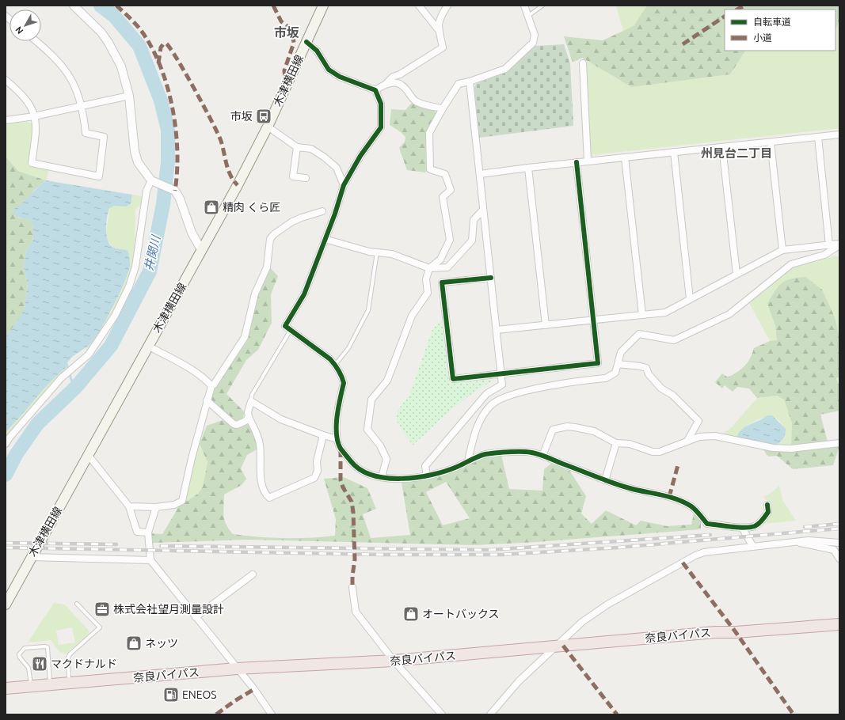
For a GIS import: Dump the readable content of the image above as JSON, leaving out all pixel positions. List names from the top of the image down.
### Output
{
  "streets": {
    "highway": ["奈良バイパス"],
    "main road": ["木津横田線"]
  },
  "districts": ["市坂", "州見台二丁目"],
  "water": ["井関川"],
  "places": {
    "bus stop": ["市坂"],
    "shop": ["精肉 くら匠", "オートバックス", "ネッツ"],
    "office": ["株式会社望月測量設計"],
    "restaurant": ["マクドナルド"],
    "fuel station": ["ENEOS"]
  },
  "legend": ["自転車道", "小道"],
  "north": "bottom left"
}
